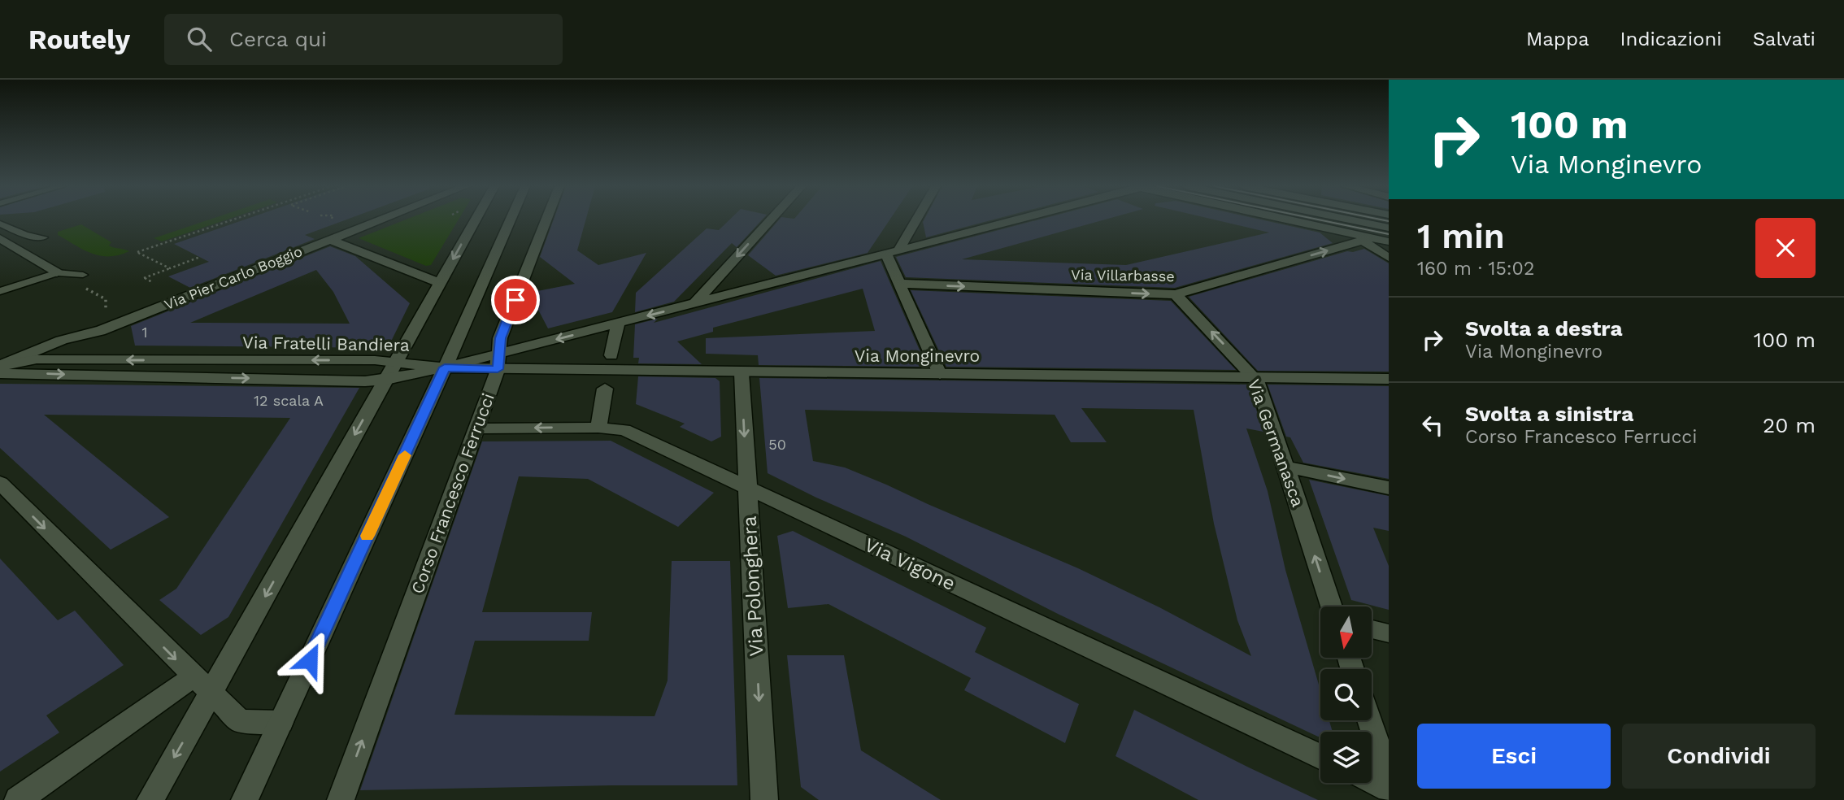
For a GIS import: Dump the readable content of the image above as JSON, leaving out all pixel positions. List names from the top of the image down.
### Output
{
  "streets": {
    "street": [
      "Via Villarbasse",
      "Via Pier Carlo Boggio",
      "Via Fratelli Bandiera",
      "Via Monginevro",
      "Via Germanasca",
      "Corso Francesco Ferrucci",
      "Via Vigone",
      "Via Polonghera"
    ]
  },
  "crossings": [
    ["Via Villarbasse", "Via Germanasca"],
    ["Via Pier Carlo Boggio", "Via Fratelli Bandiera"],
    ["Via Fratelli Bandiera", "Via Monginevro"],
    ["Via Monginevro", "Via Germanasca"],
    ["Via Monginevro", "Corso Francesco Ferrucci"],
    ["Via Monginevro", "Via Polonghera"],
    ["Corso Francesco Ferrucci", "Via Vigone"],
    ["Via Vigone", "Via Polonghera"]
  ],
  "one_way": ["Via Germanasca", "Via Polonghera"],
  "house_numbers": ["1", "12 scala A", "50"],
  "north": "bottom",
  "page": {
    "header": "Routely",
    "search": "Cerca qui",
    "nav": ["Mappa", "Indicazioni", "Salvati"],
    "turn": ["100 m", "Via Monginevro"],
    "heading": ["1 min", "160 m · 15:02"],
    "list": [
      {
        "name": "Svolta a destra",
        "note": "Via Monginevro",
        "value": "100 m"
      },
      {
        "name": "Svolta a sinistra",
        "note": "Corso Francesco Ferrucci",
        "value": "20 m"
      }
    ],
    "buttons": ["Esci", "Condividi"]
  }
}
